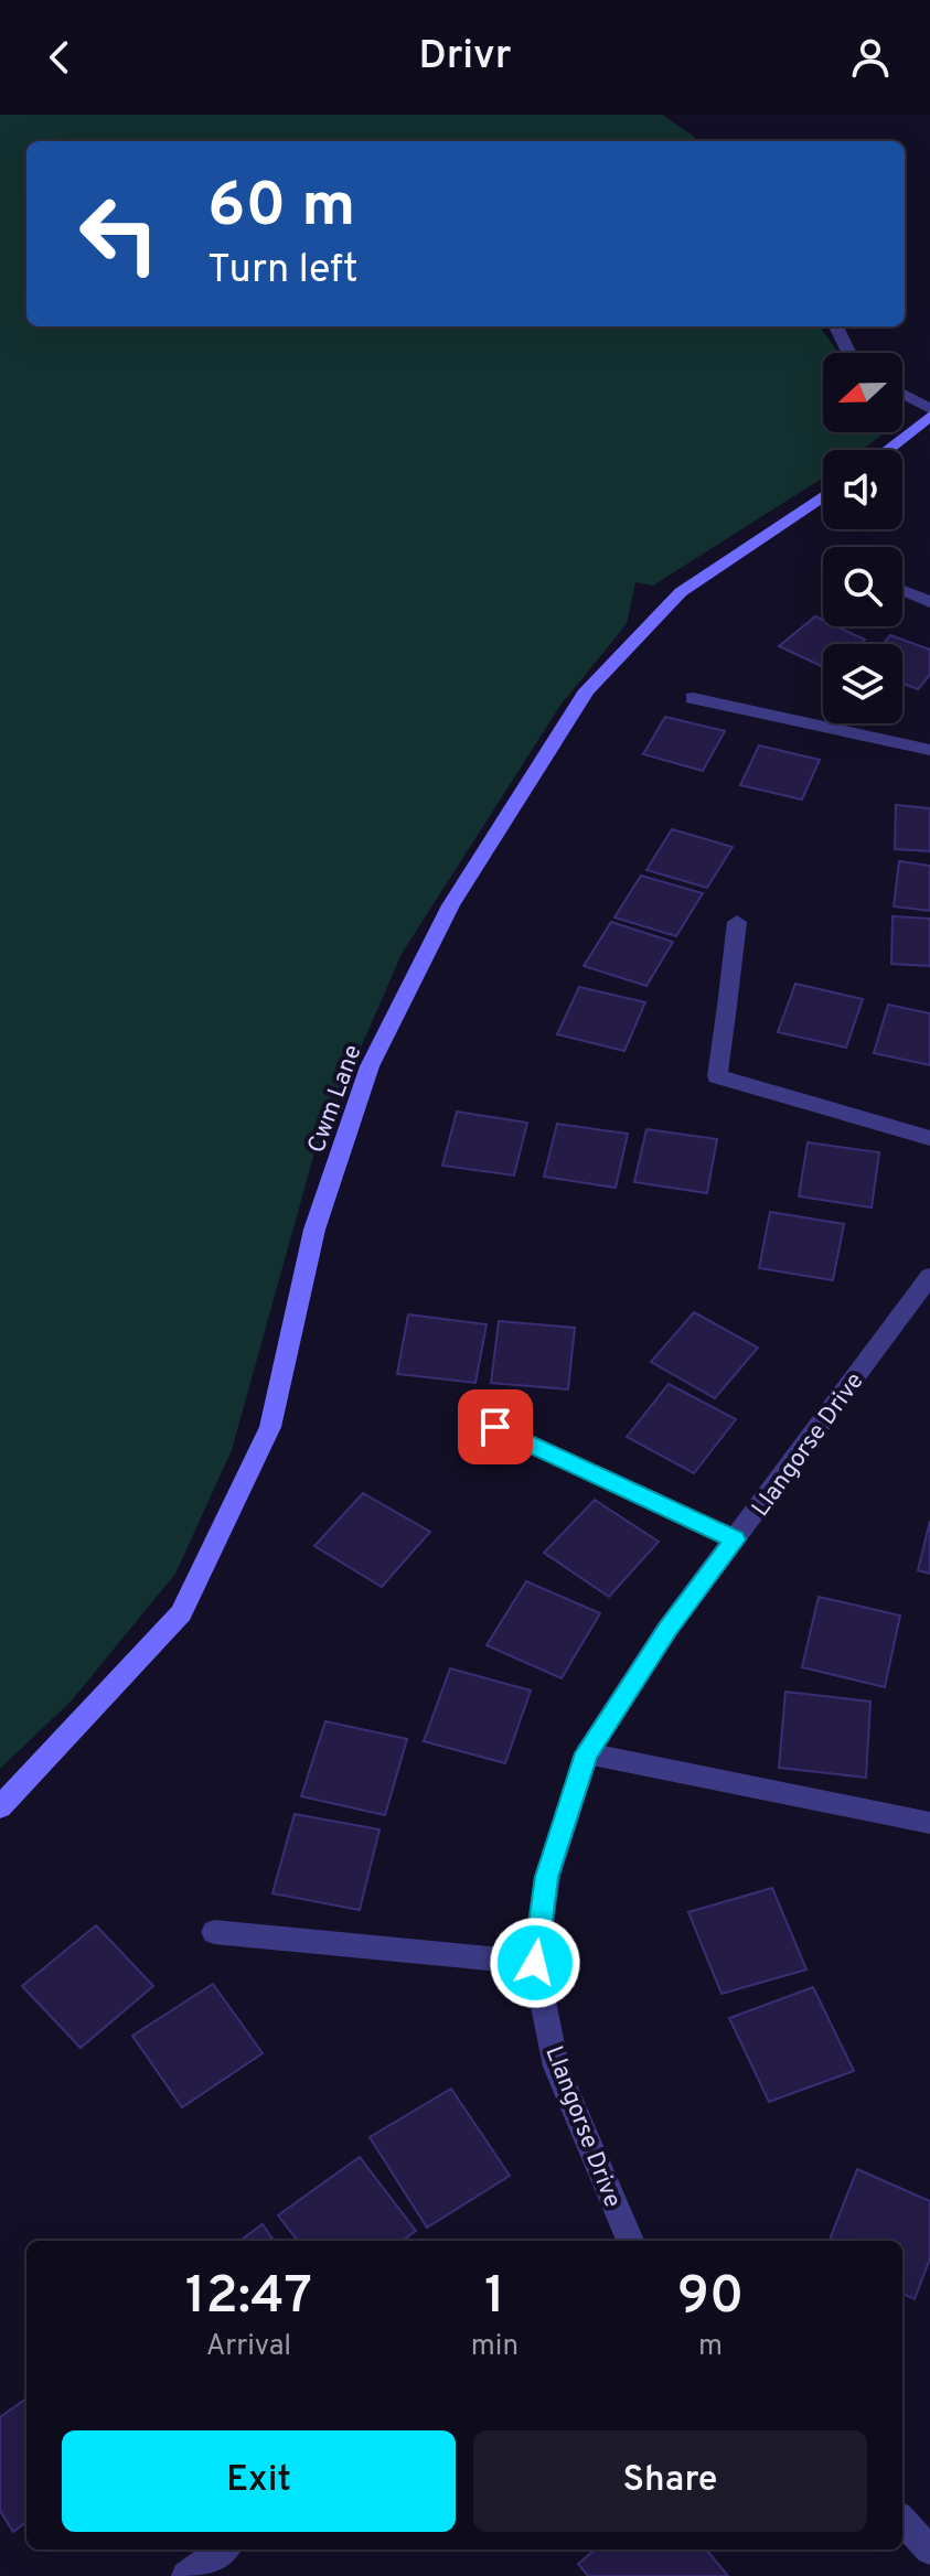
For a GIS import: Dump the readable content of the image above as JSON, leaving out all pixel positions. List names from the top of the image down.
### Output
{
  "streets": {
    "street": ["Cwm Lane", "Llangorse Drive"]
  },
  "north": "left",
  "page": {
    "header": "Drivr",
    "turn": ["60 m", "Turn left"],
    "eta": [
      "12:47",
      "Arrival",
      "1",
      "min",
      "90",
      "m"
    ],
    "buttons": ["Exit", "Share"]
  }
}
